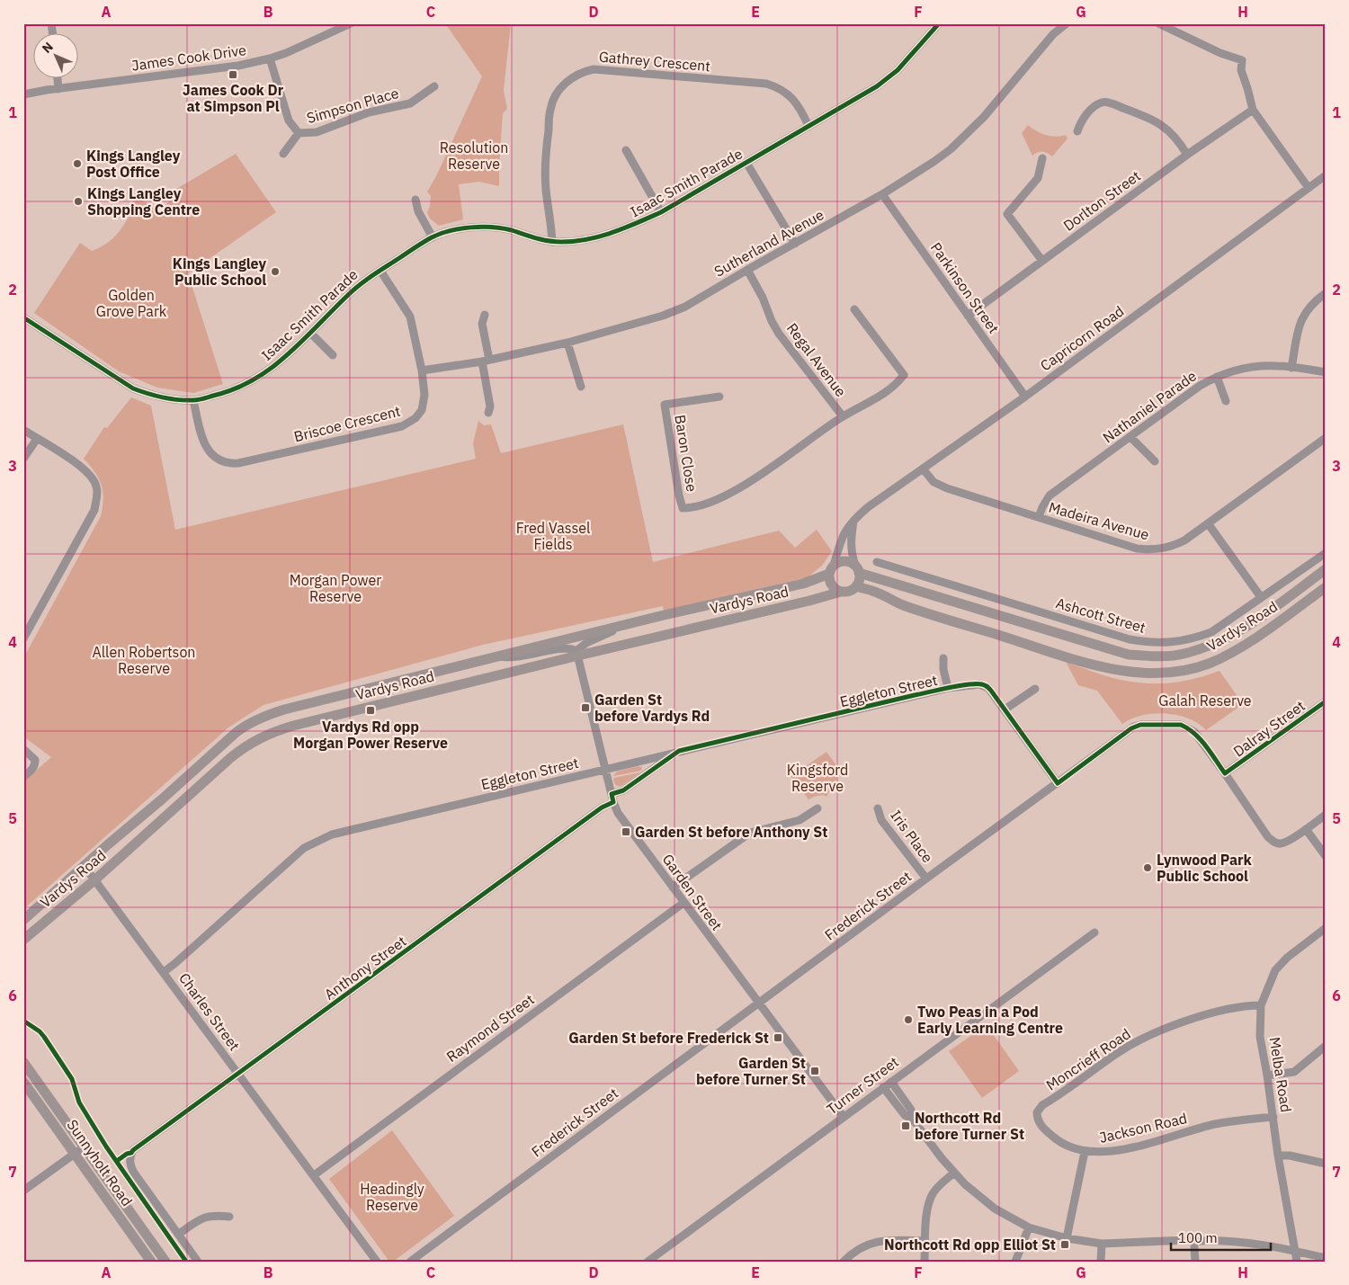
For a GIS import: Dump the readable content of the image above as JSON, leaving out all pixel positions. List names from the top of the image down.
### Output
{
  "streets": {
    "main road": ["Vardys Road", "Sunnyholt Road"],
    "street": [
      "James Cook Drive",
      "Gathrey Crescent",
      "Simpson Place",
      "Isaac Smith Parade",
      "Dorlton Street",
      "Sutherland Avenue",
      "Parkinson Street",
      "Capricorn Road",
      "Regal Avenue",
      "Nathaniel Parade",
      "Briscoe Crescent",
      "Baron Close",
      "Madeira Avenue",
      "Ashcott Street",
      "Eggleton Street",
      "Dalray Street",
      "Iris Place",
      "Garden Street",
      "Frederick Street",
      "Anthony Street",
      "Charles Street",
      "Raymond Street",
      "Moncrieff Road",
      "Melba Road",
      "Turner Street",
      "Jackson Road"
    ]
  },
  "crossings": [
    ["James Cook Drive", "Simpson Place"],
    ["Gathrey Crescent", "Isaac Smith Parade"],
    ["Isaac Smith Parade", "Briscoe Crescent"],
    ["Dorlton Street", "Parkinson Street"],
    ["Sutherland Avenue", "Parkinson Street"],
    ["Sutherland Avenue", "Regal Avenue"],
    ["Sutherland Avenue", "Briscoe Crescent"],
    ["Parkinson Street", "Capricorn Road"],
    ["Capricorn Road", "Madeira Avenue"],
    ["Capricorn Road", "Vardys Road"],
    ["Regal Avenue", "Baron Close"],
    ["Nathaniel Parade", "Madeira Avenue"],
    ["Vardys Road", "Garden Street"],
    ["Vardys Road", "Charles Street"],
    ["Eggleton Street", "Garden Street"],
    ["Eggleton Street", "Frederick Street"],
    ["Eggleton Street", "Anthony Street"],
    ["Eggleton Street", "Charles Street"],
    ["Dalray Street", "Frederick Street"],
    ["Iris Place", "Frederick Street"],
    ["Garden Street", "Frederick Street"],
    ["Garden Street", "Anthony Street"],
    ["Garden Street", "Raymond Street"],
    ["Garden Street", "Turner Street"],
    ["Anthony Street", "Charles Street"],
    ["Charles Street", "Raymond Street"],
    ["Moncrieff Road", "Melba Road"],
    ["Moncrieff Road", "Jackson Road"],
    ["Melba Road", "Jackson Road"]
  ],
  "parks": [
    "Resolution Reserve",
    "Golden Grove Park",
    "Fred Vassel Fields",
    "Morgan Power Reserve",
    "Allen Robertson Reserve",
    "Galah Reserve",
    "Kingsford Reserve",
    "Headingly Reserve"
  ],
  "places": {
    "transit": [
      "James Cook Dr at Simpson Pl",
      "Garden St before Vardys Rd",
      "Vardys Rd opp Morgan Power Reserve",
      "Garden St before Anthony St",
      "Garden St before Frederick St",
      "Garden St before Turner St",
      "Northcott Rd before Turner St",
      "Northcott Rd opp Elliot St"
    ],
    "other": [
      "Kings Langley Post Office",
      "Kings Langley Shopping Centre",
      "Kings Langley Public School",
      "Lynwood Park Public School",
      "Two Peas in a Pod Early Learning Centre"
    ]
  },
  "scale_bar": "100 m",
  "north": "top left",
  "grid": {
    "columns": [
      "A",
      "B",
      "C",
      "D",
      "E",
      "F",
      "G",
      "H"
    ],
    "rows": [
      "1",
      "2",
      "3",
      "4",
      "5",
      "6",
      "7"
    ]
  }
}
